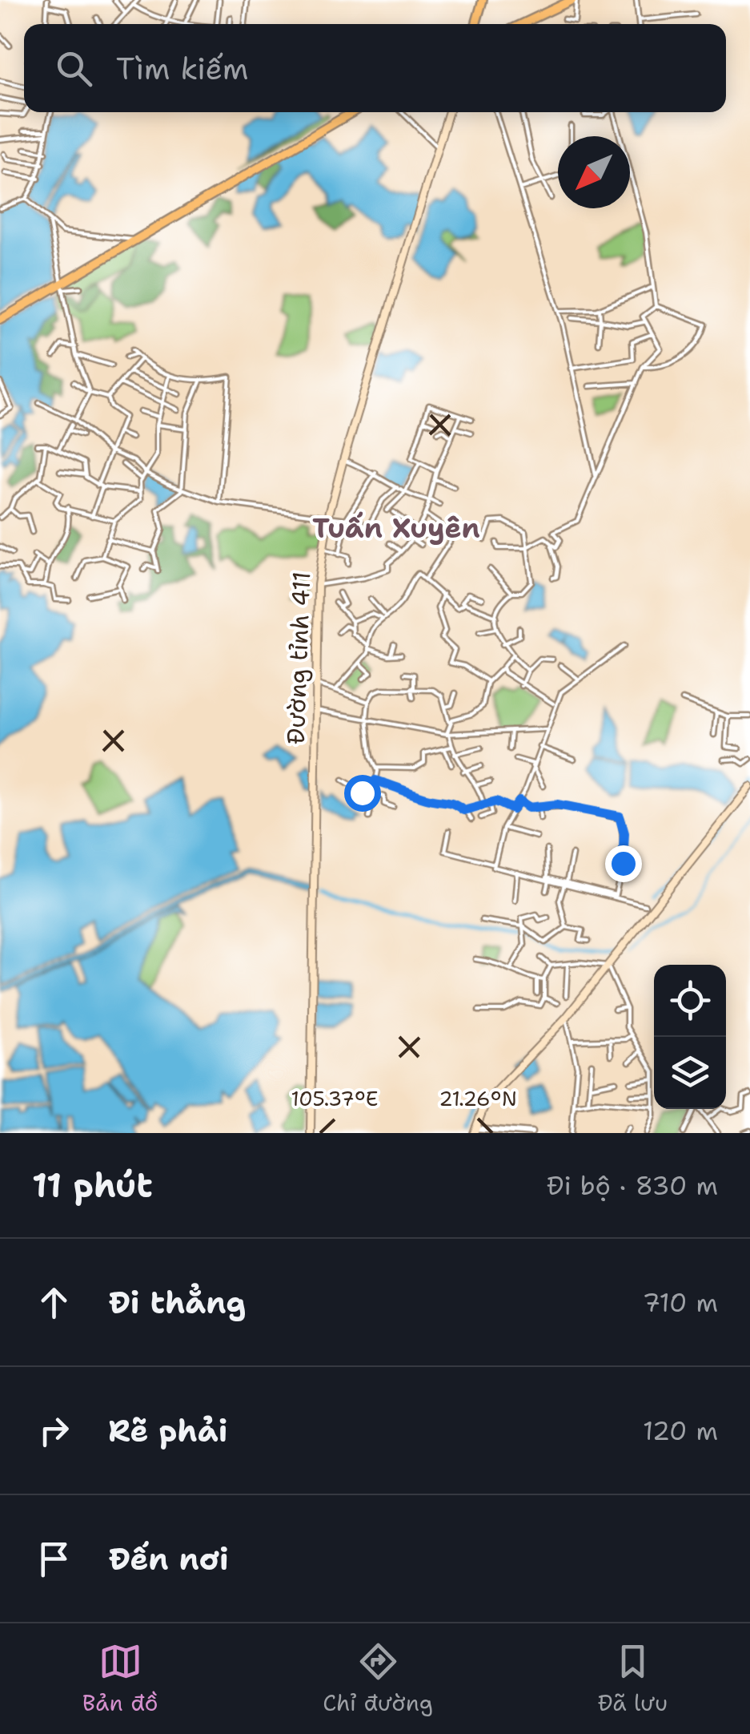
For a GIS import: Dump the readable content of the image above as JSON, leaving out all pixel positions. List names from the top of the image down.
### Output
{
  "streets": {
    "main road": ["Đường tỉnh 411"]
  },
  "districts": ["Tuấn Xuyên"],
  "north": "bottom left",
  "page": {
    "search": "Tìm kiếm",
    "heading": ["11 phút", "Đi bộ · 830 m"],
    "list": [
      ["Đi thẳng", "710 m"],
      ["Rẽ phải", "120 m"],
      "Đến nơi"
    ],
    "nav": ["Bản đồ", "Chỉ đường", "Đã lưu"]
  },
  "coordinates": ["21.26°N", "105.37°E"]
}
